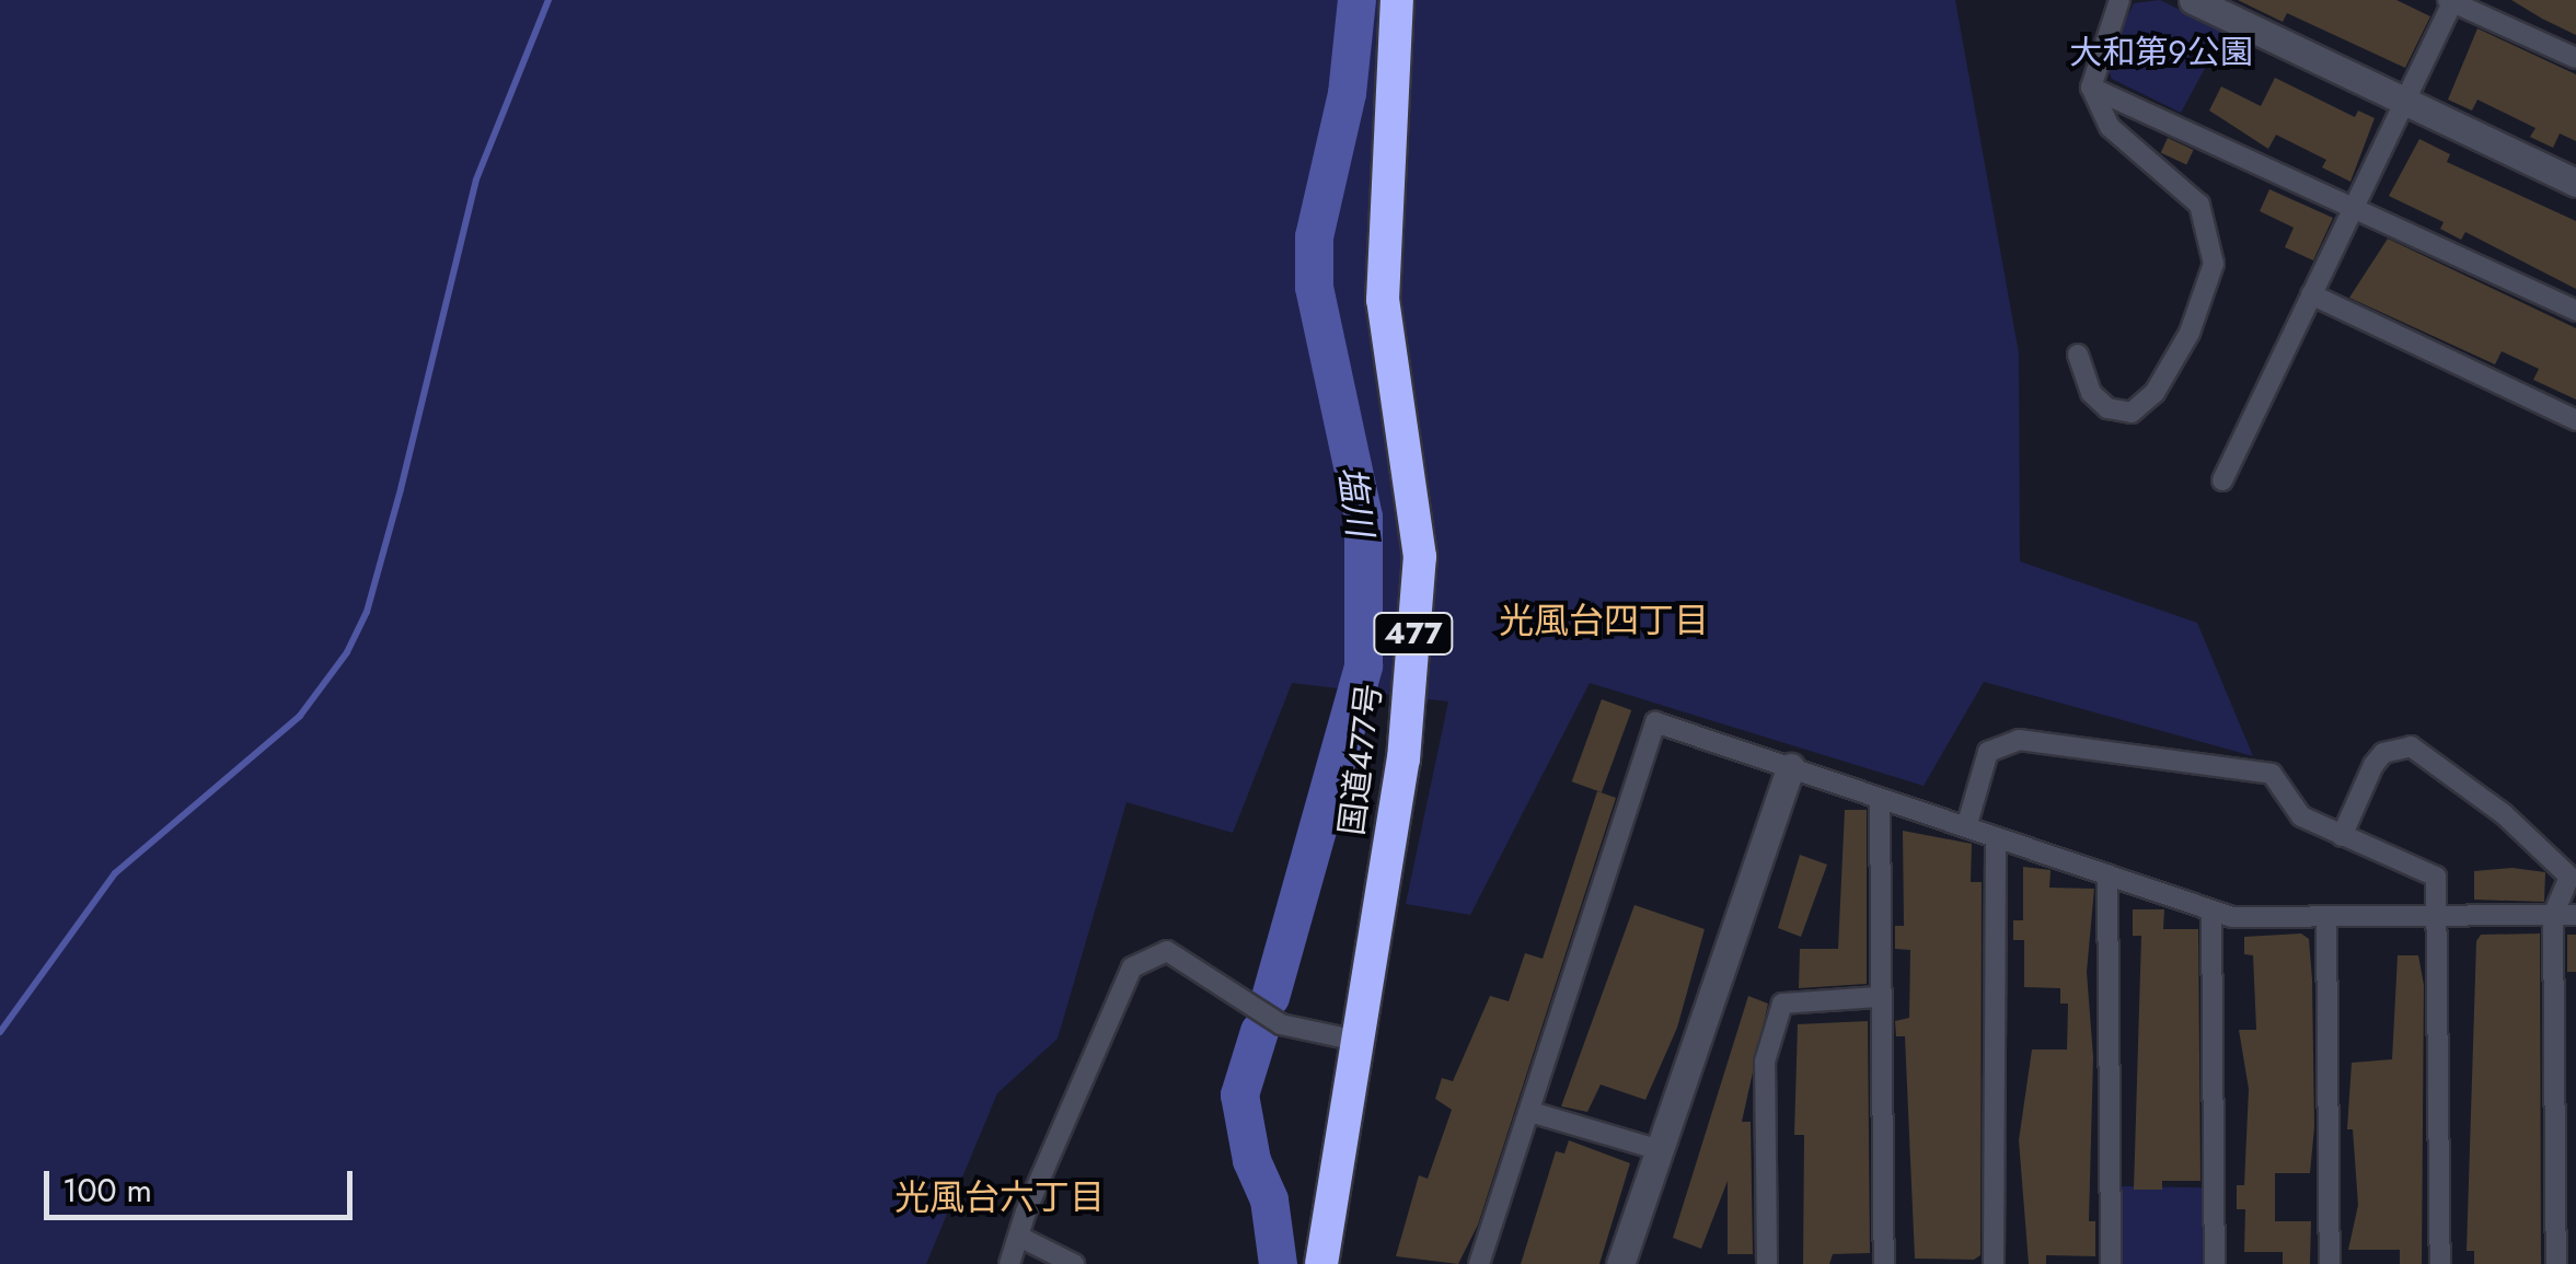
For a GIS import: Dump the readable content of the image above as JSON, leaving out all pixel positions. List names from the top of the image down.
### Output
{
  "streets": {
    "highway": ["477", "国道477号"]
  },
  "districts": ["光風台四丁目", "光風台六丁目"],
  "water": ["塩川"],
  "parks": ["大和第9公園"],
  "scale_bar": "100 m"
}
